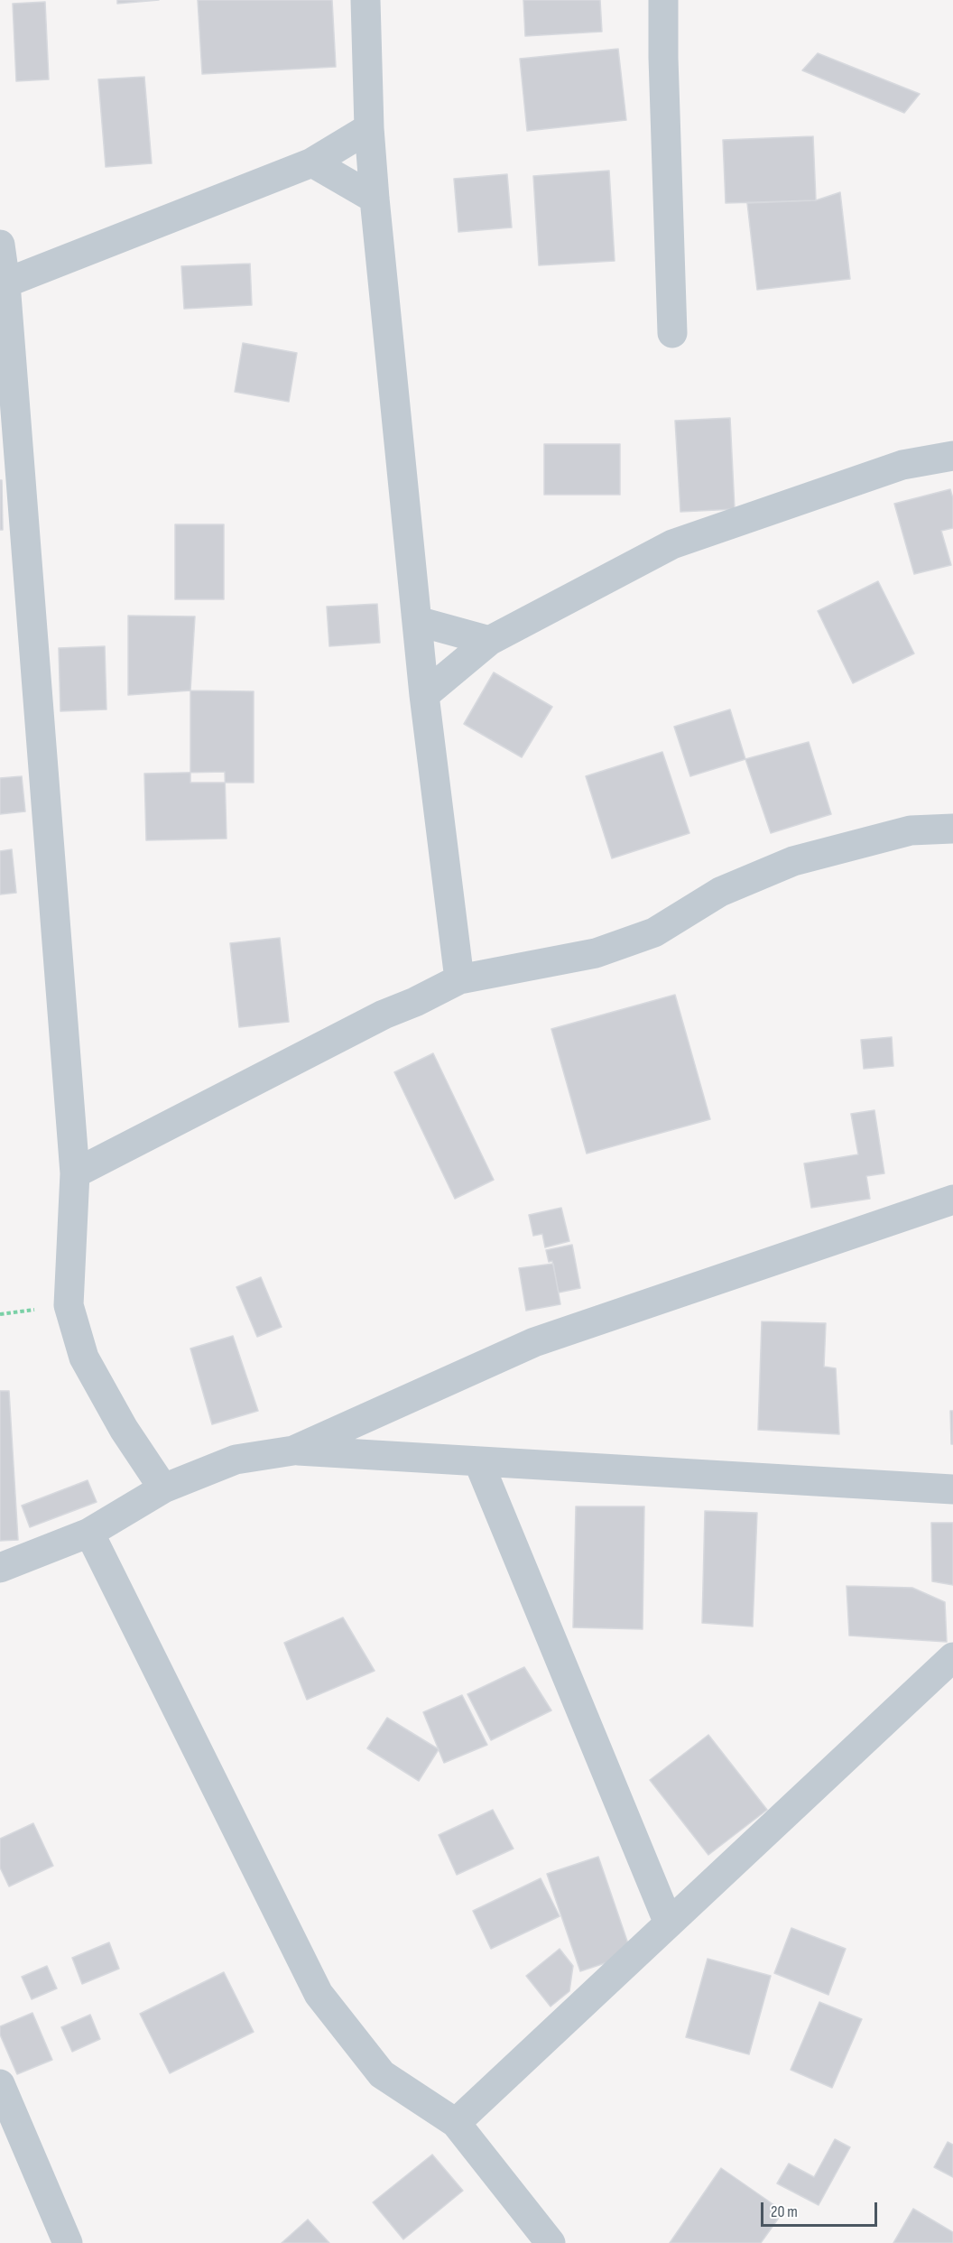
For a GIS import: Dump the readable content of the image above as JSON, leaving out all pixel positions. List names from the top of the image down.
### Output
{
  "scale_bar": "20 m"
}
